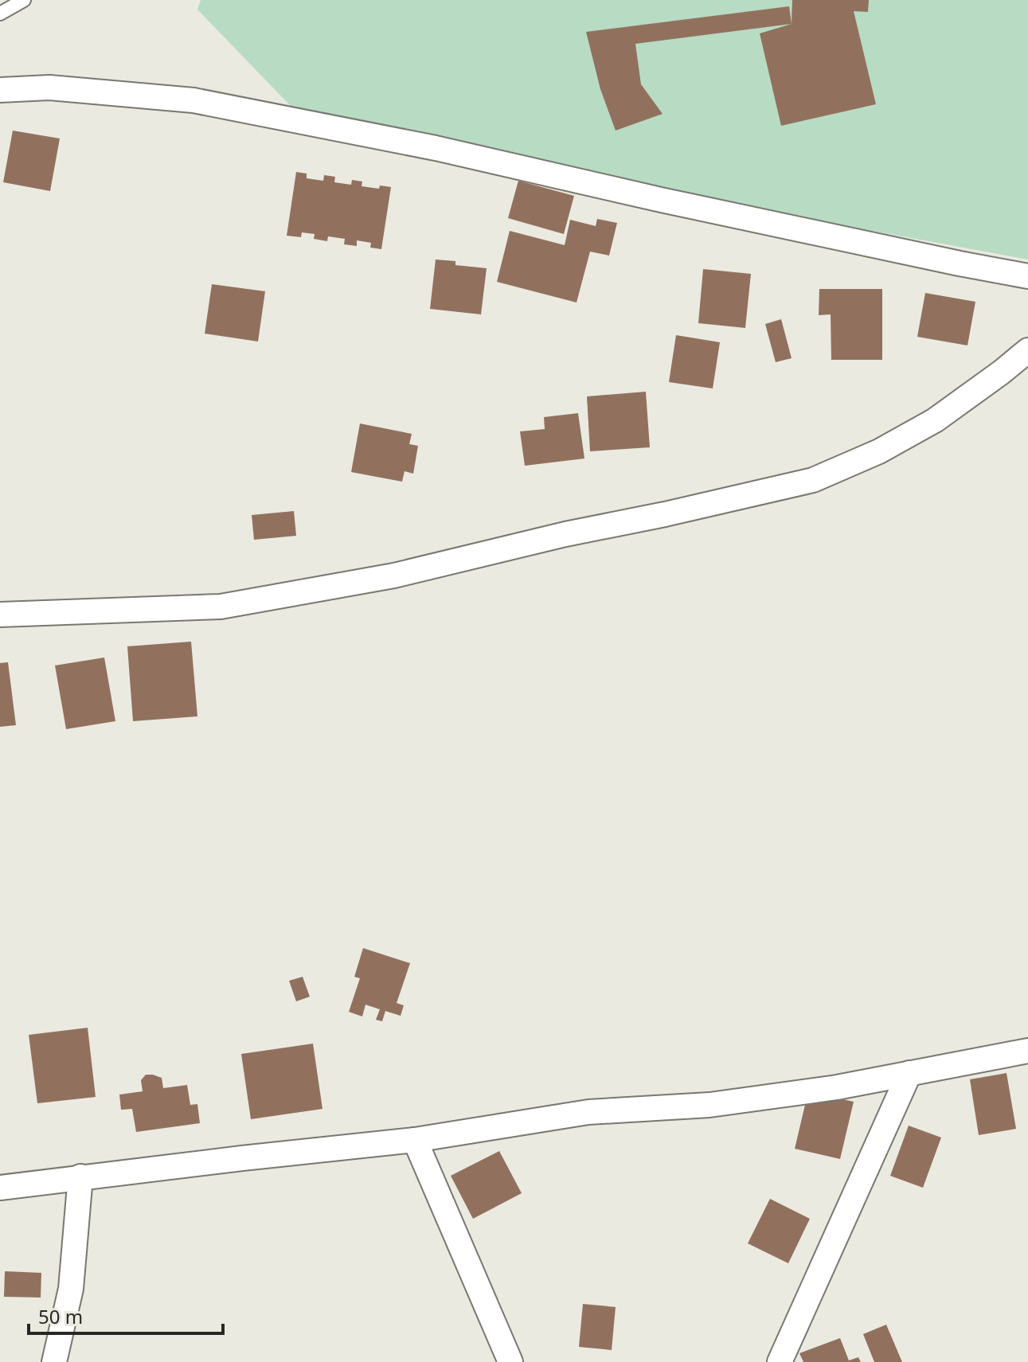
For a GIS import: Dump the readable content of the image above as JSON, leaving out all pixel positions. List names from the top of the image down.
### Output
{
  "scale_bar": "50 m"
}
